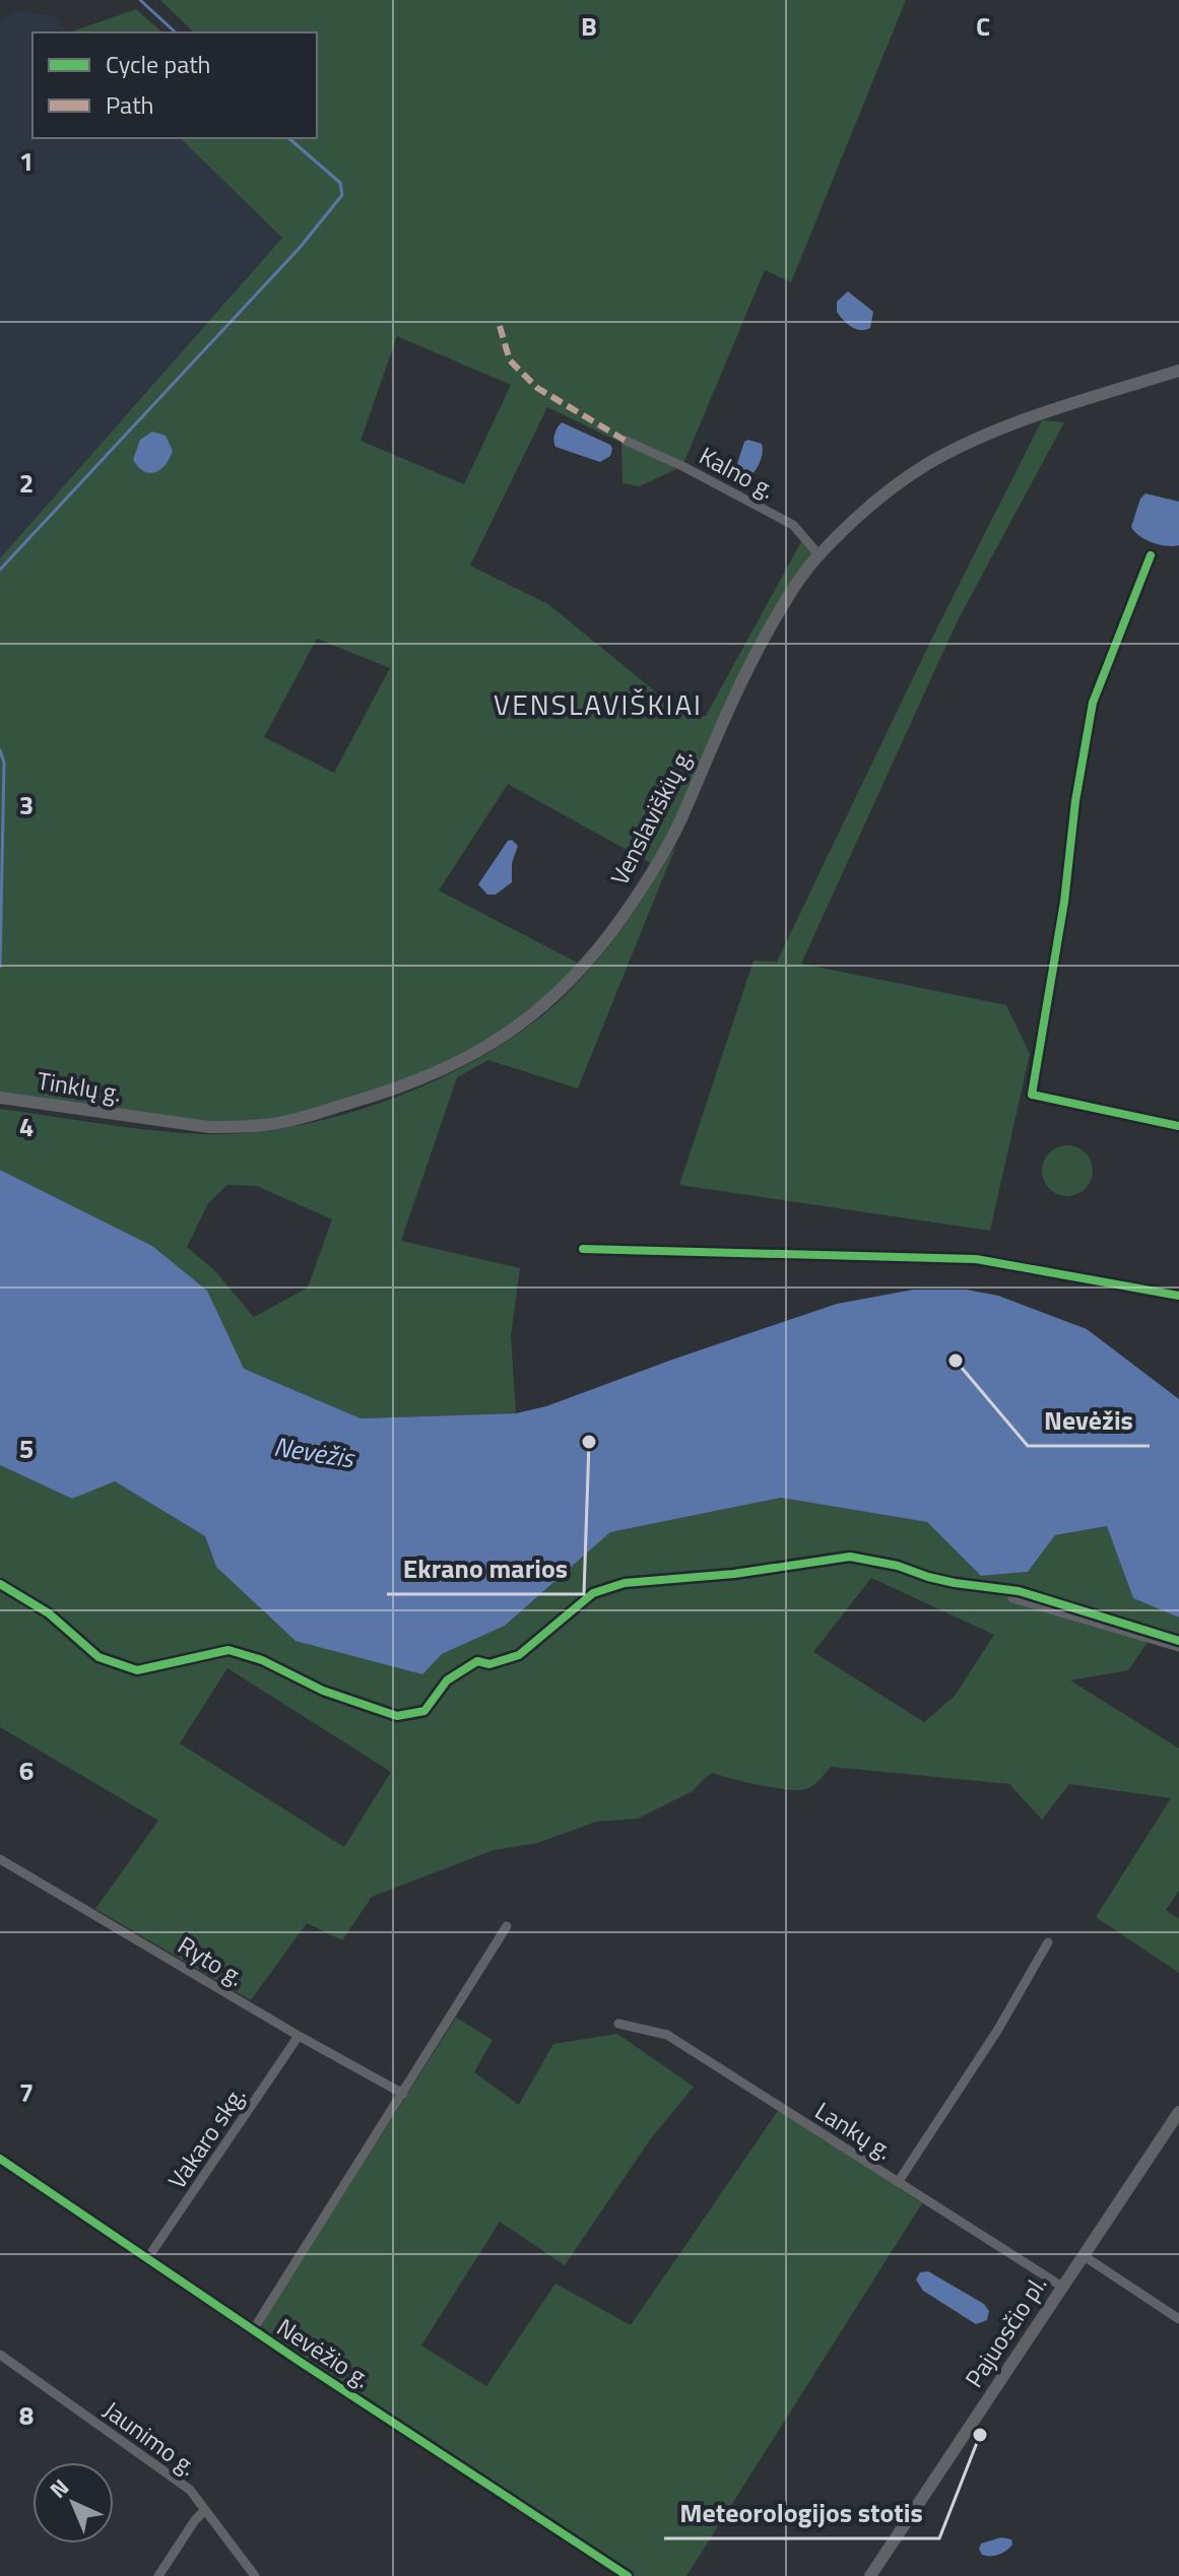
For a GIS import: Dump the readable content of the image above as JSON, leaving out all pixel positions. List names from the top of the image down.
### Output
{
  "streets": {
    "main road": ["Venslaviškių g.", "Tinklų g.", "Pajuosčio pl."],
    "street": [
      "Kalno g.",
      "Ryto g.",
      "Lankų g.",
      "Vakaro skg.",
      "Nevėžio g.",
      "Jaunimo g."
    ]
  },
  "crossings": [
    ["Kalno g.", "Venslaviškių g."],
    ["Venslaviškių g.", "Tinklų g."],
    ["Ryto g.", "Vakaro skg."],
    ["Lankų g.", "Pajuosčio pl."],
    ["Vakaro skg.", "Nevėžio g."]
  ],
  "districts": ["VENSLAVIŠKIAI"],
  "water": ["Nevėžis"],
  "places": ["Nevėžis", "Ekrano marios", "Meteorologijos stotis"],
  "legend": ["Cycle path", "Path"],
  "north": "top left",
  "grid": {
    "columns": ["B", "C"],
    "rows": [
      "1",
      "2",
      "3",
      "4",
      "5",
      "6",
      "7",
      "8"
    ]
  }
}
